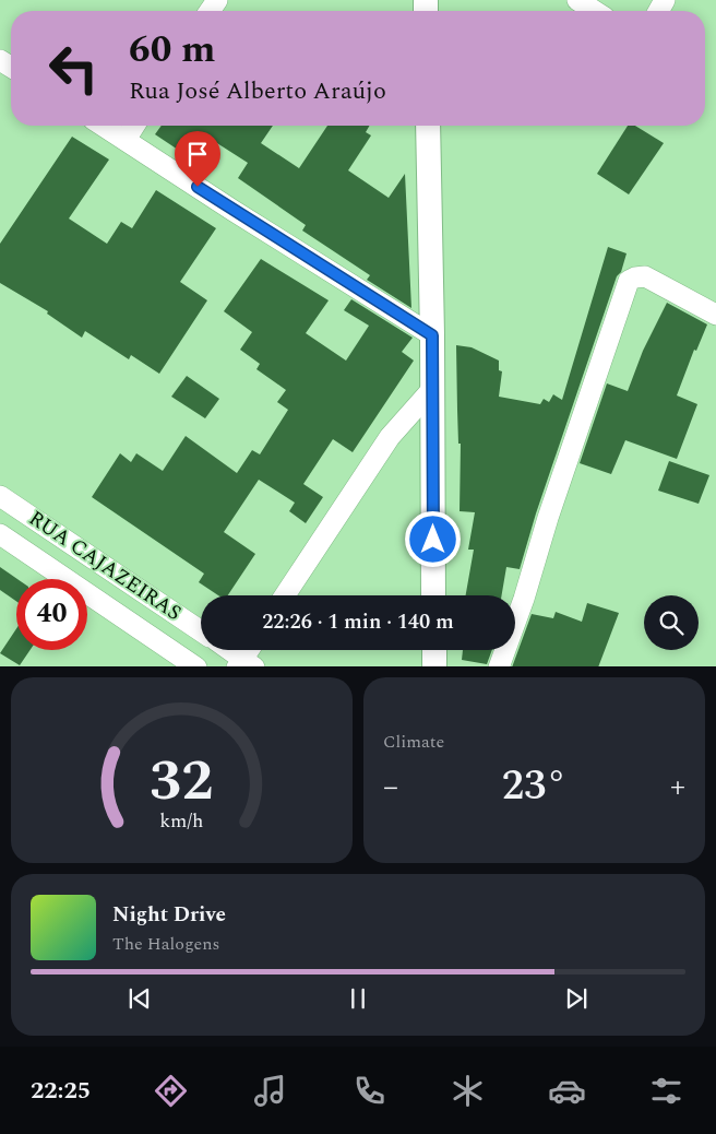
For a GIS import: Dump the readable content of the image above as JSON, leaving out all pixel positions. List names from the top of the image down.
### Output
{
  "streets": {
    "street": ["RUA CAJAZEIRAS"]
  },
  "page": {
    "turn": ["60 m", "Rua José Alberto Araújo"],
    "limit": "40",
    "trip": "22:26 · 1 min · 140 m",
    "tile": "Climate",
    "heat": ["−", "23°", "+"],
    "song": ["Night Drive", "The Halogens"],
    "tabs": "22:25",
    "gauge": ["32", "km/h"]
  }
}
